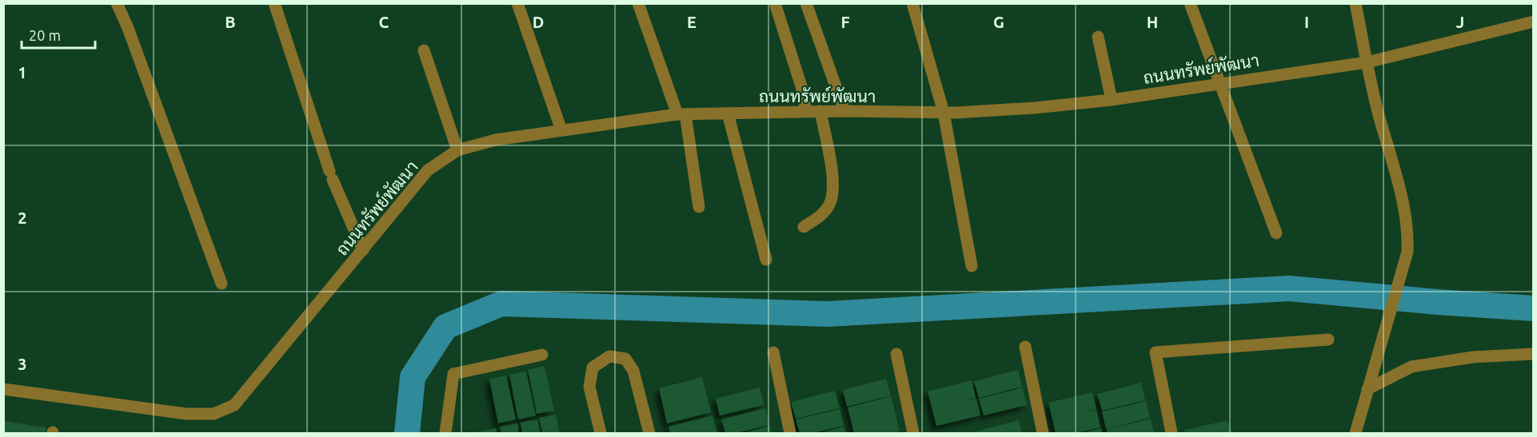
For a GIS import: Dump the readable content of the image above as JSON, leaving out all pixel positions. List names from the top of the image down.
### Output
{
  "streets": {
    "street": ["ถนนทรัพย์พัฒนา"]
  },
  "scale_bar": "20 m",
  "grid": {
    "columns": [
      "B",
      "C",
      "D",
      "E",
      "F",
      "G",
      "H",
      "I",
      "J"
    ],
    "rows": ["1", "2", "3"]
  }
}
